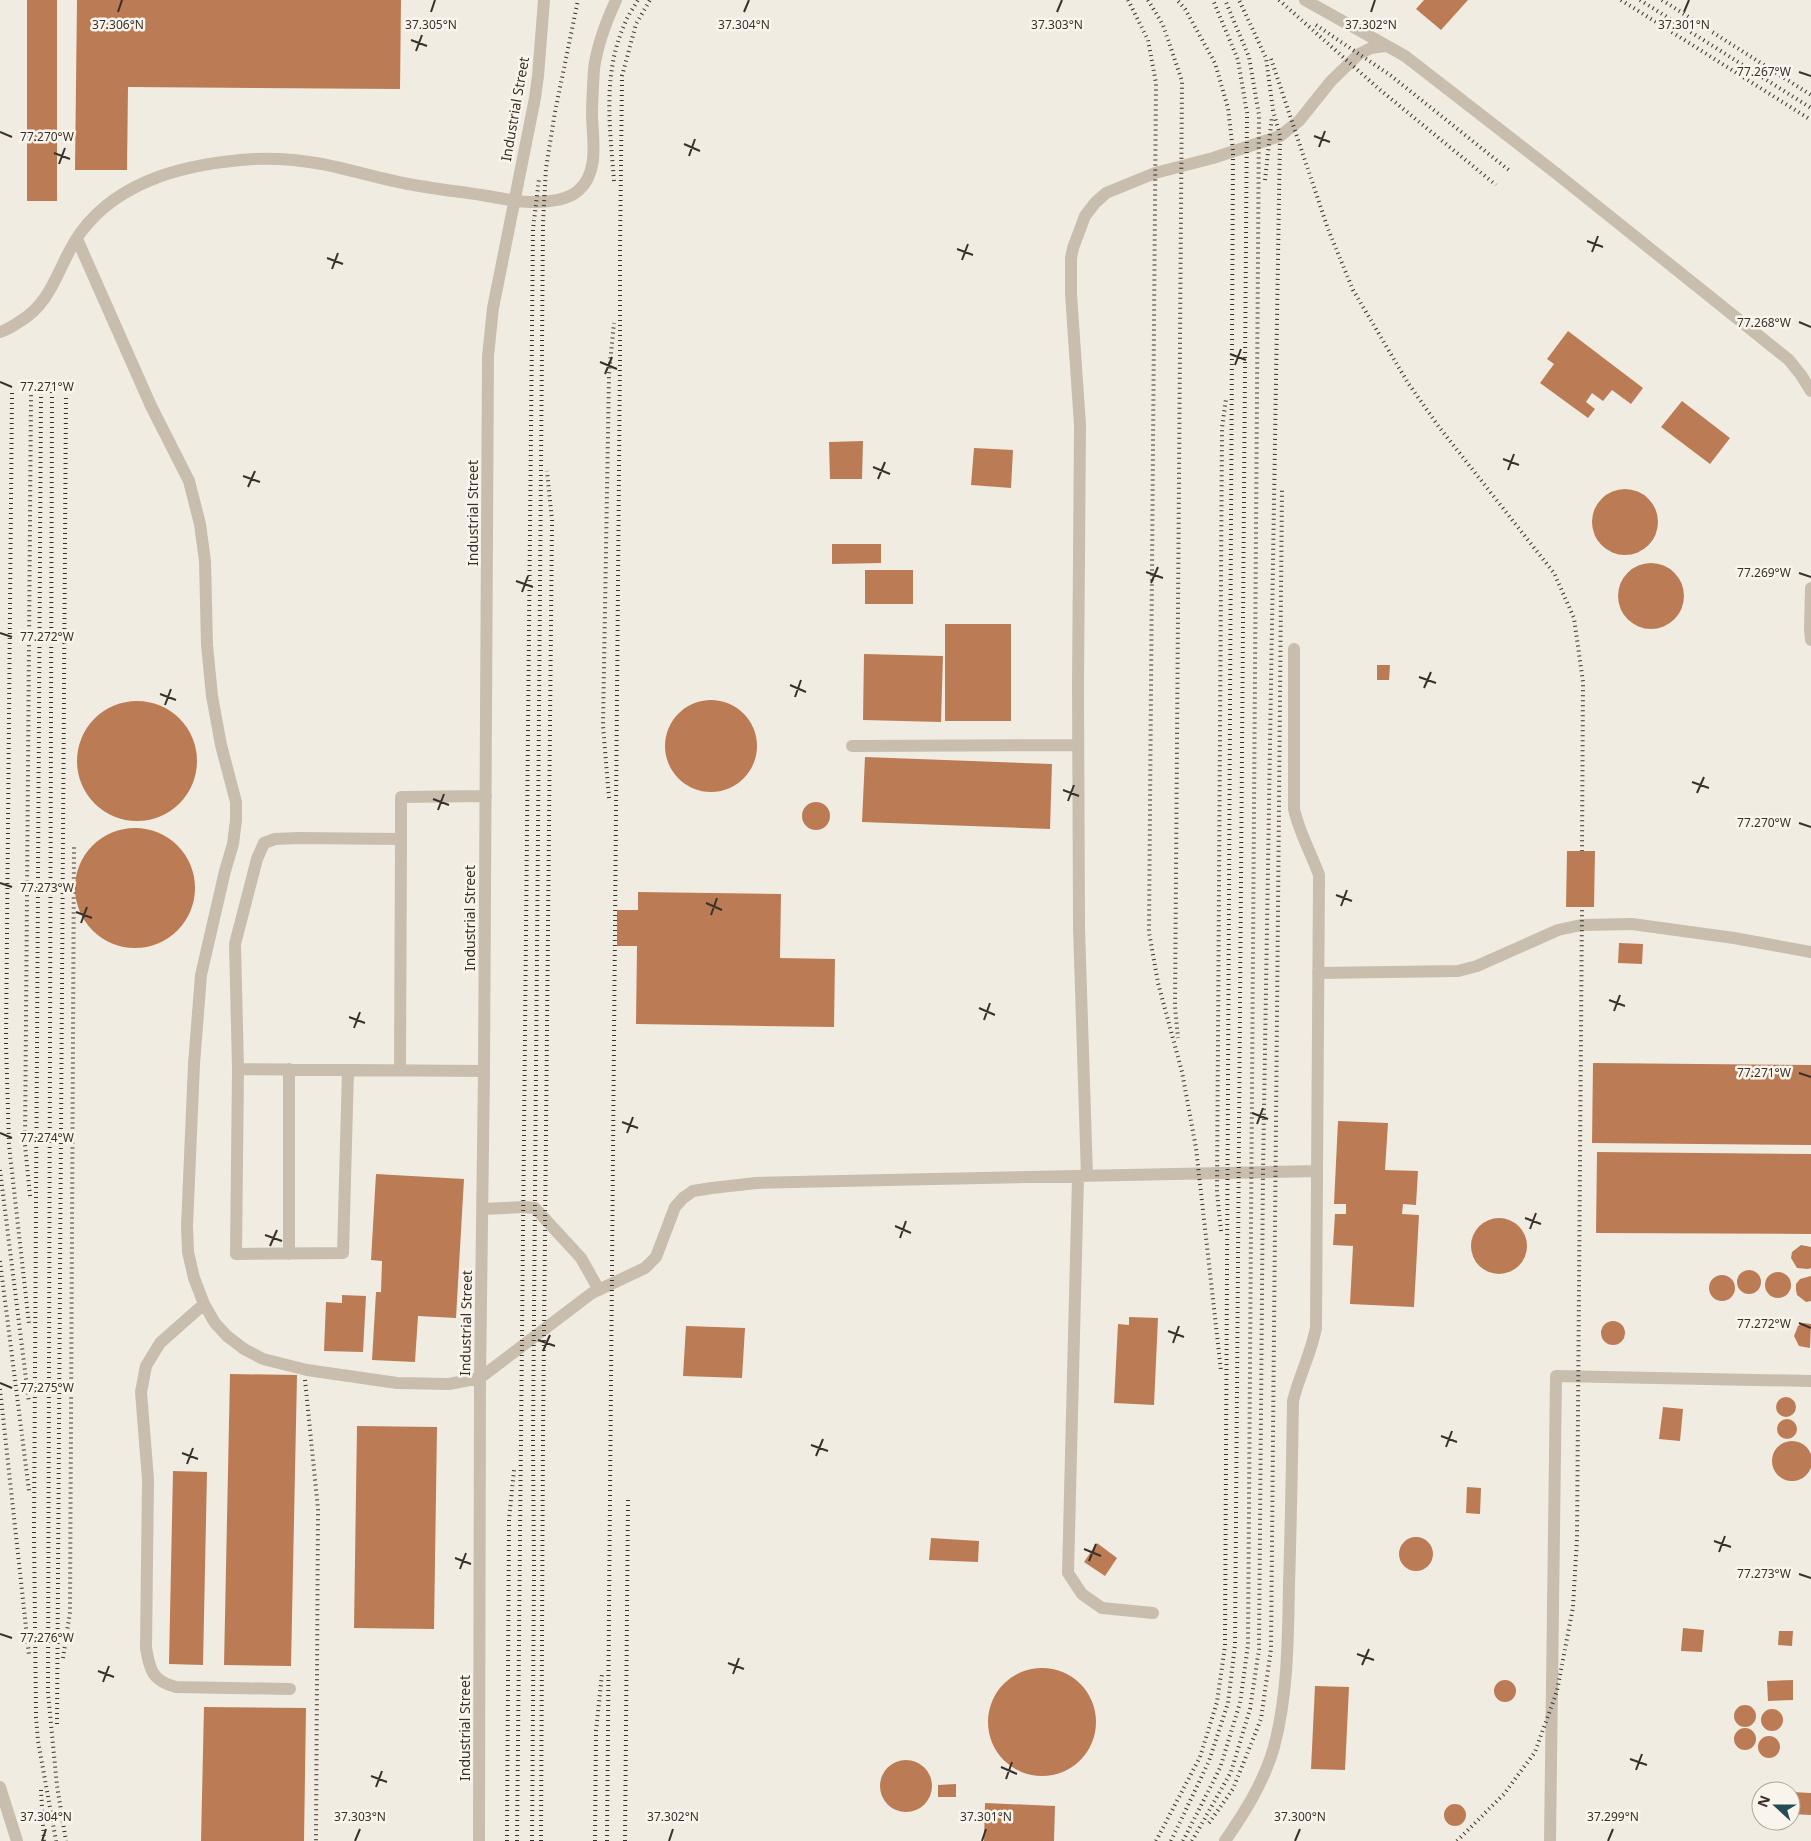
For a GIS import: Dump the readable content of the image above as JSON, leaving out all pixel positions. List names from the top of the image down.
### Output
{
  "streets": {
    "street": ["Industrial Street"]
  },
  "north": "left",
  "coordinates": [
    "37.305°N",
    "37.306°N",
    "37.304°N",
    "37.303°N",
    "37.302°N",
    "37.301°N",
    "77.267°W",
    "77.270°W",
    "77.268°W",
    "77.271°W",
    "77.269°W",
    "77.272°W",
    "77.273°W",
    "77.274°W",
    "77.275°W",
    "77.276°W",
    "37.300°N",
    "37.299°N"
  ]
}
